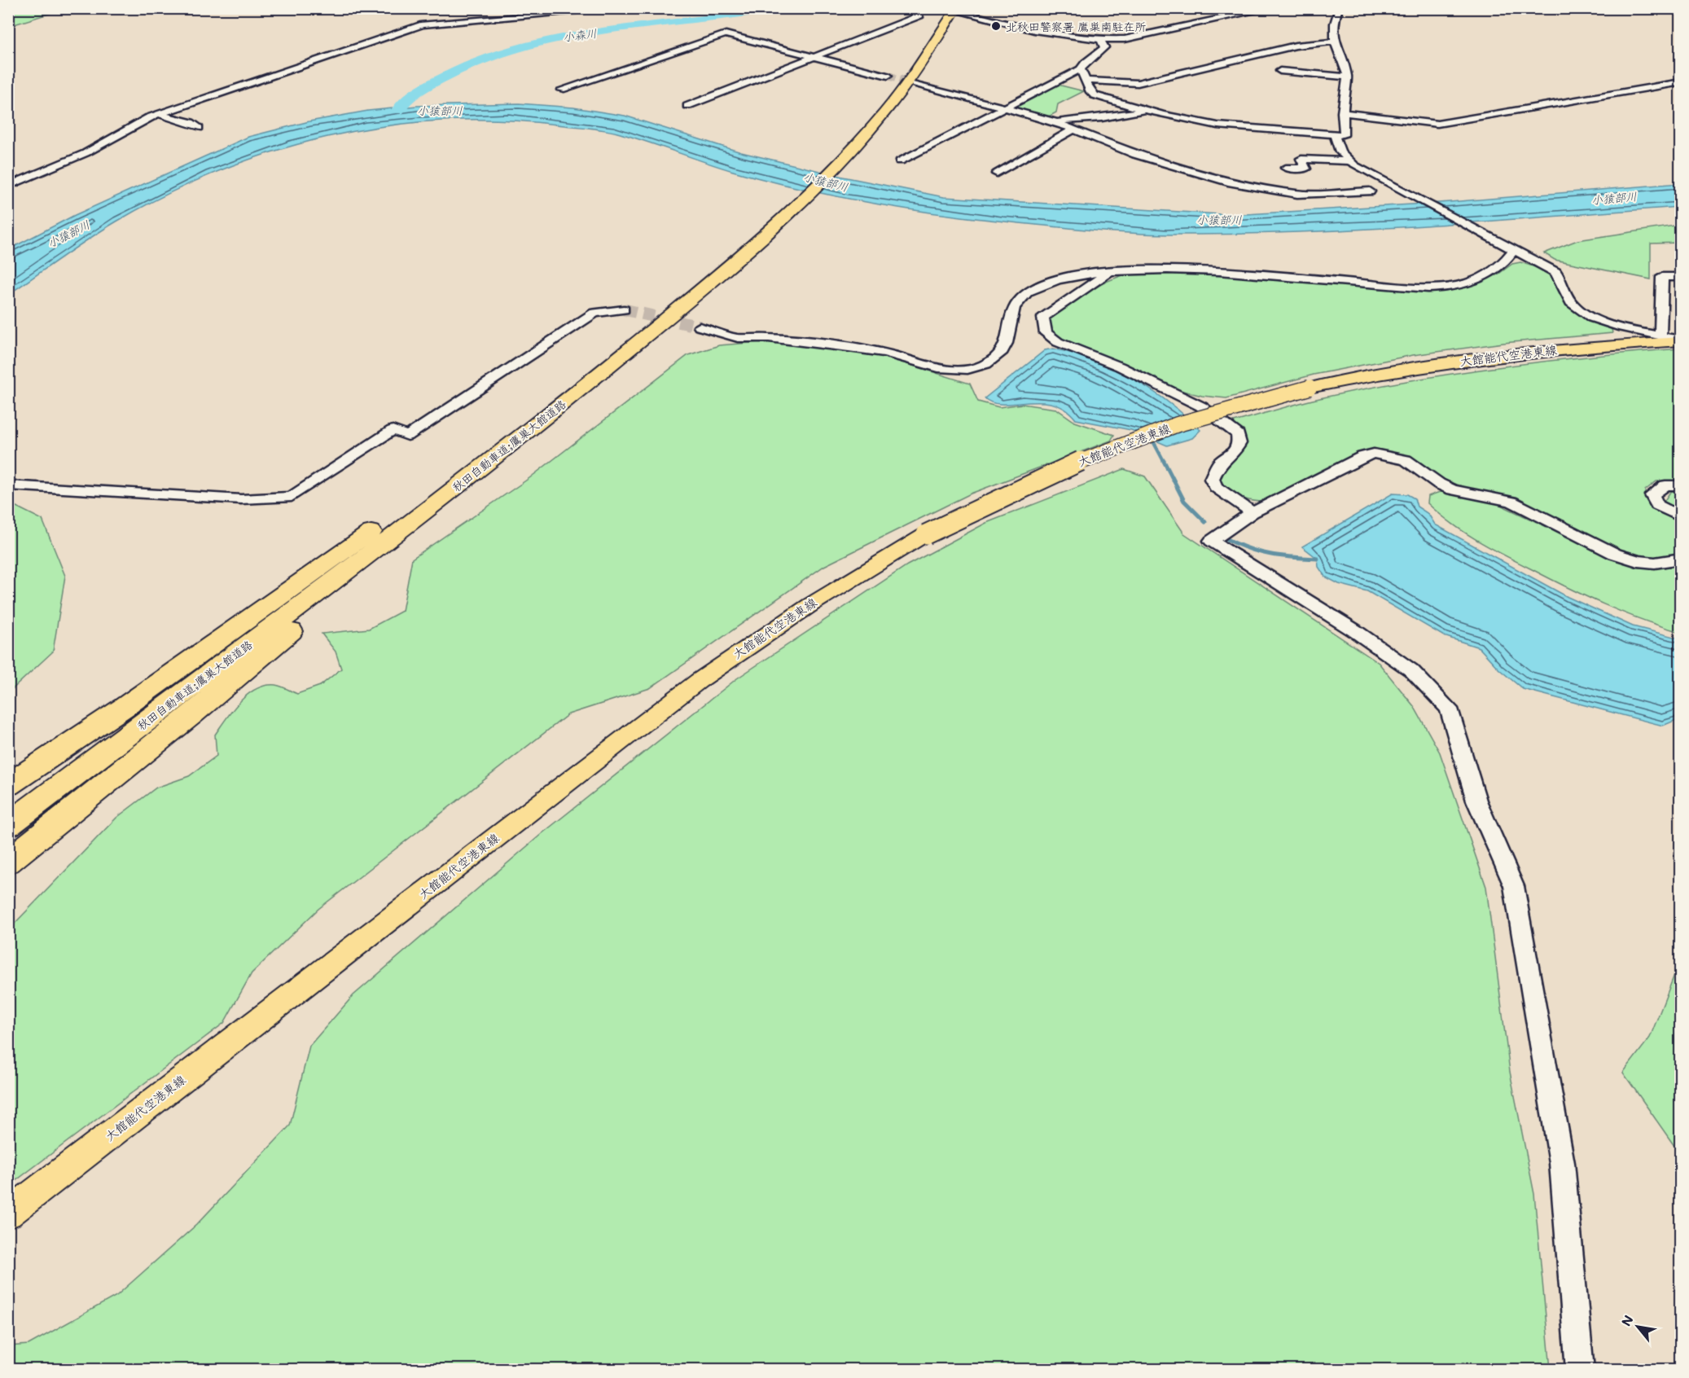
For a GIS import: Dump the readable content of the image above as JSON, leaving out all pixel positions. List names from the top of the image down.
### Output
{
  "streets": {
    "highway": ["秋田自動車道;鷹巣大館道路"],
    "main road": ["大館能代空港東線"]
  },
  "water": ["小森川", "小猿部川"],
  "places": ["北秋田警察署 鷹巣南駐在所"],
  "north": "top left"
}
